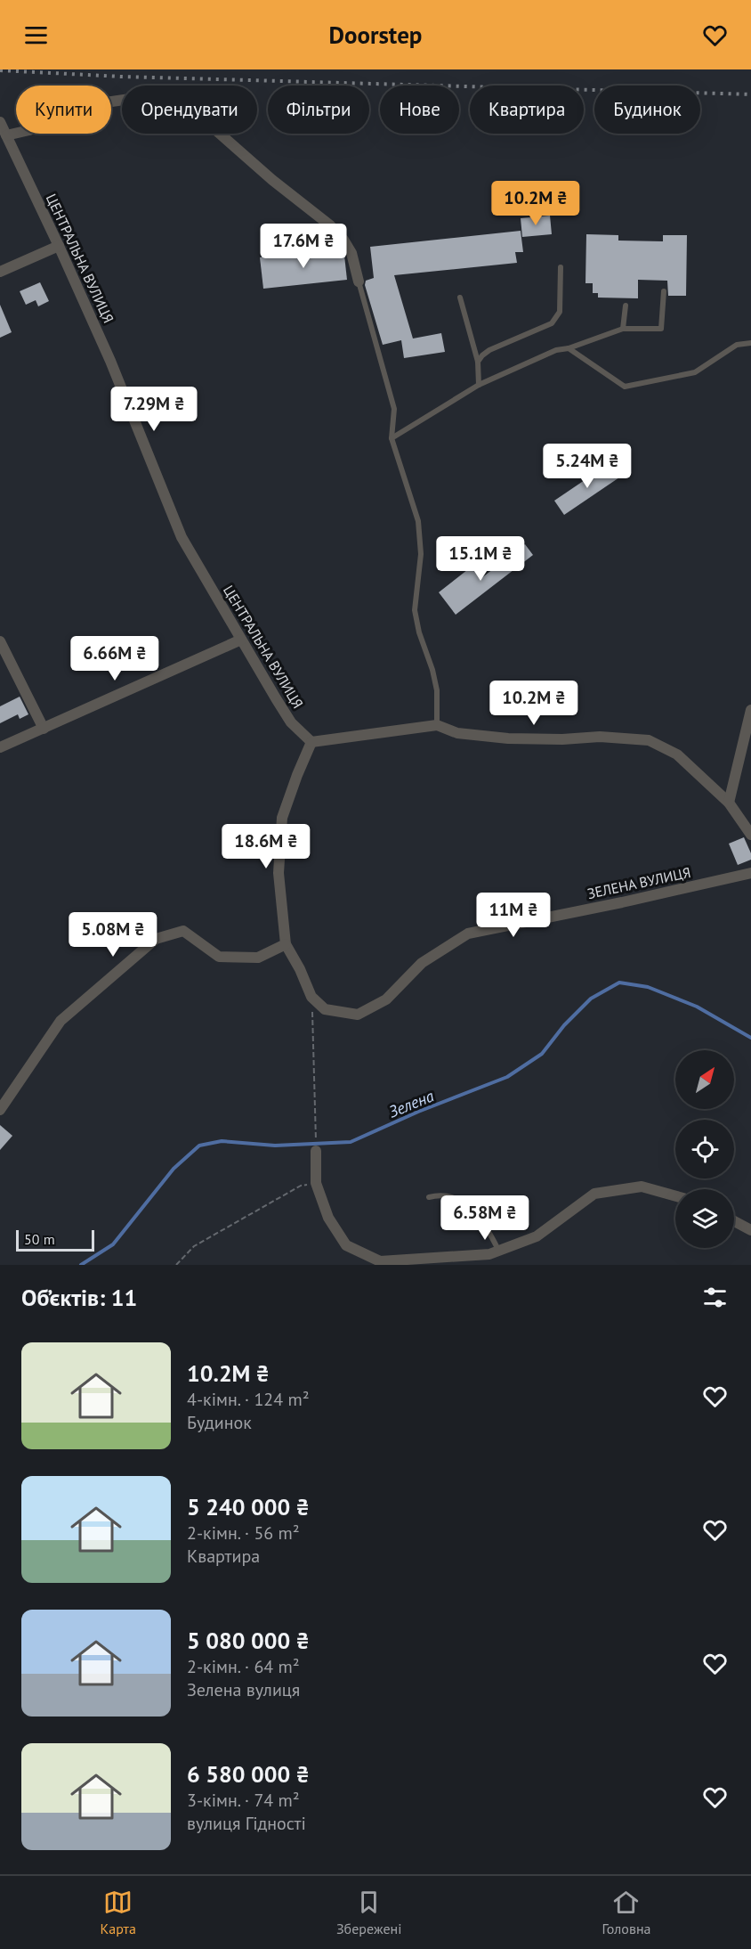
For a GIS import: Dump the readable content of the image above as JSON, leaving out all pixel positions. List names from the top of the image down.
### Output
{
  "streets": {
    "street": ["ЦЕНТРАЛЬНА ВУЛИЦЯ", "ЗЕЛЕНА ВУЛИЦЯ"]
  },
  "water": ["Зелена"],
  "scale_bar": "50 m",
  "north": "top right",
  "page": {
    "header": "Doorstep",
    "chip": [
      "Купити",
      "Орендувати",
      "Фільтри",
      "Нове",
      "Квартира",
      "Будинок"
    ],
    "price": [
      "10.2M ₴",
      "17.6M ₴",
      "7.29M ₴",
      "5.24M ₴",
      "15.1M ₴",
      "6.66M ₴",
      "10.2M ₴",
      "18.6M ₴",
      "11M ₴",
      "5.08M ₴",
      "6.58M ₴"
    ],
    "scale": "50 m",
    "heading": "Об’єктів: 11",
    "list": [
      {
        "name": "10.2M ₴",
        "note": "4-кімн. · 124 m² · Будинок"
      },
      {
        "name": "5 240 000 ₴",
        "note": "2-кімн. · 56 m² · Квартира"
      },
      {
        "name": "5 080 000 ₴",
        "note": "2-кімн. · 64 m² · Зелена вулиця"
      },
      {
        "name": "6 580 000 ₴",
        "note": "3-кімн. · 74 m² · вулиця Гідності"
      }
    ],
    "tabs": ["Карта", "Збережені", "Головна"]
  }
}
